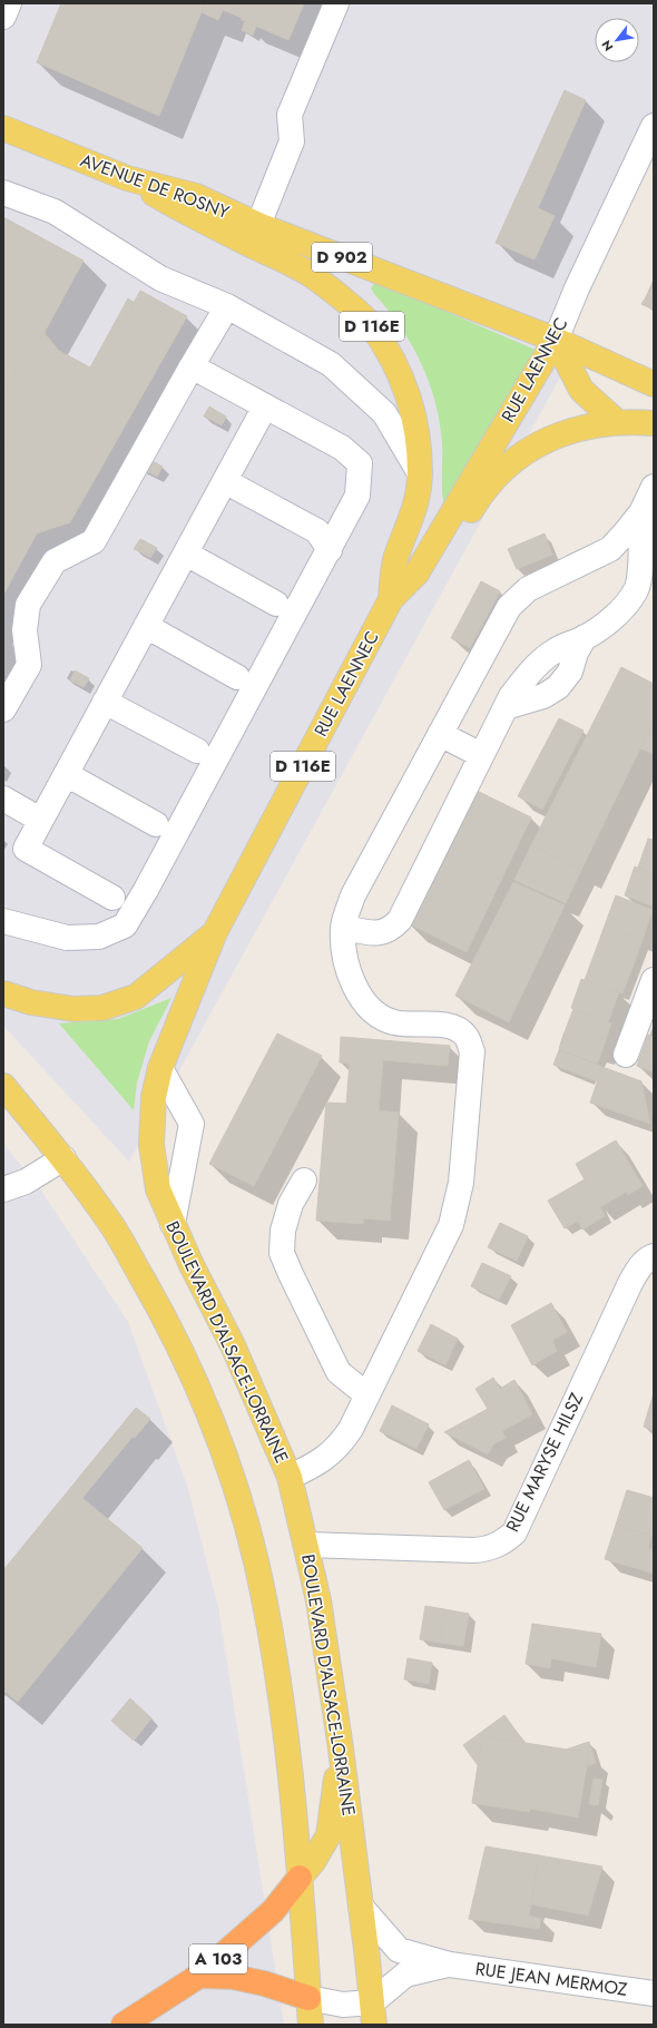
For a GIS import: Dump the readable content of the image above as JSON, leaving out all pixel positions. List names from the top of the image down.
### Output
{
  "streets": {
    "highway": ["A 103"],
    "main road": [
      "AVENUE DE ROSNY",
      "D 902",
      "D 116E",
      "RUE LAENNEC",
      "BOULEVARD D'ALSACE-LORRAINE"
    ],
    "street": ["RUE MARYSE HILSZ", "RUE JEAN MERMOZ"]
  },
  "crossings": [
    ["AVENUE DE ROSNY", "D 902"],
    ["AVENUE DE ROSNY", "RUE LAENNEC"],
    ["D 902", "RUE LAENNEC"],
    ["RUE LAENNEC", "BOULEVARD D'ALSACE-LORRAINE"],
    ["BOULEVARD D'ALSACE-LORRAINE", "RUE MARYSE HILSZ"],
    ["BOULEVARD D'ALSACE-LORRAINE", "RUE JEAN MERMOZ"]
  ],
  "north": "bottom left"
}
